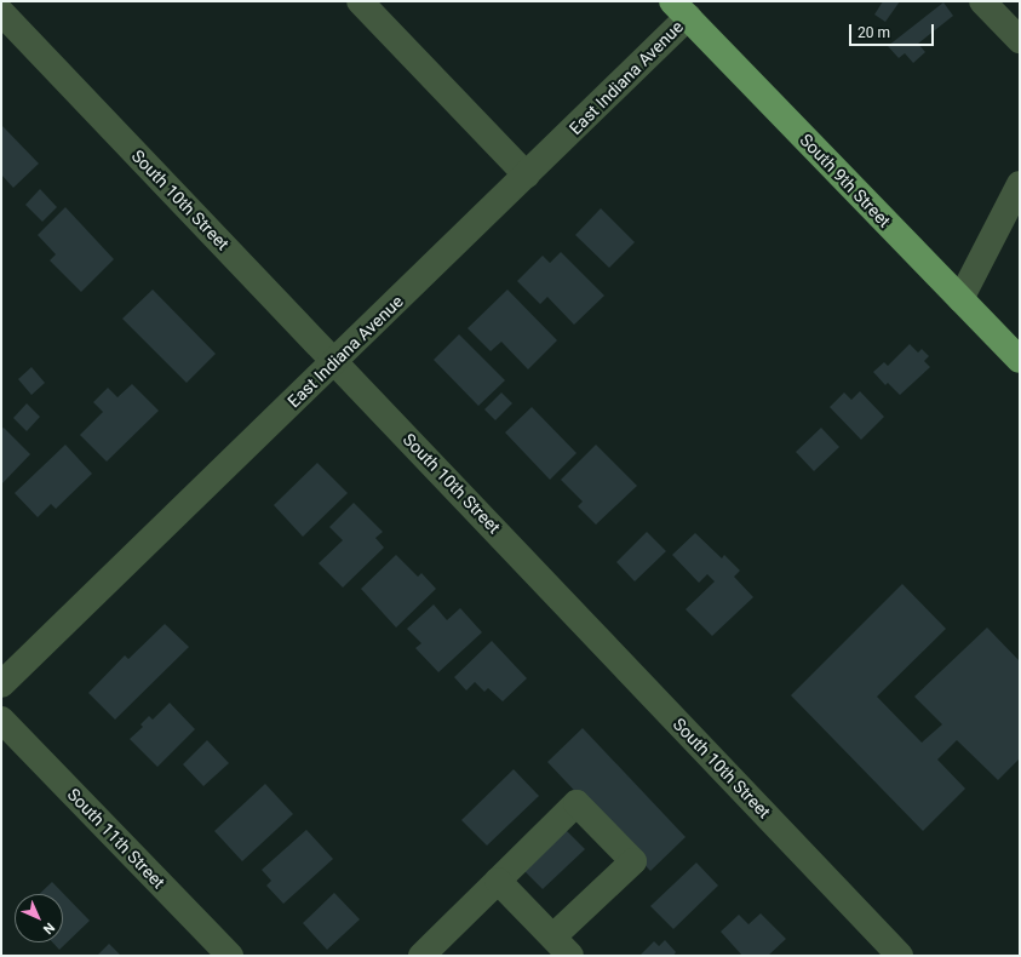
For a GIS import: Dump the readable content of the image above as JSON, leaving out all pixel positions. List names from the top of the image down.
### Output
{
  "streets": {
    "main road": ["South 9th Street"],
    "street": ["East Indiana Avenue", "South 10th Street", "South 11th Street"]
  },
  "crossings": [
    ["East Indiana Avenue", "South 9th Street"],
    ["East Indiana Avenue", "South 10th Street"]
  ],
  "scale_bar": "20 m",
  "north": "bottom right"
}
